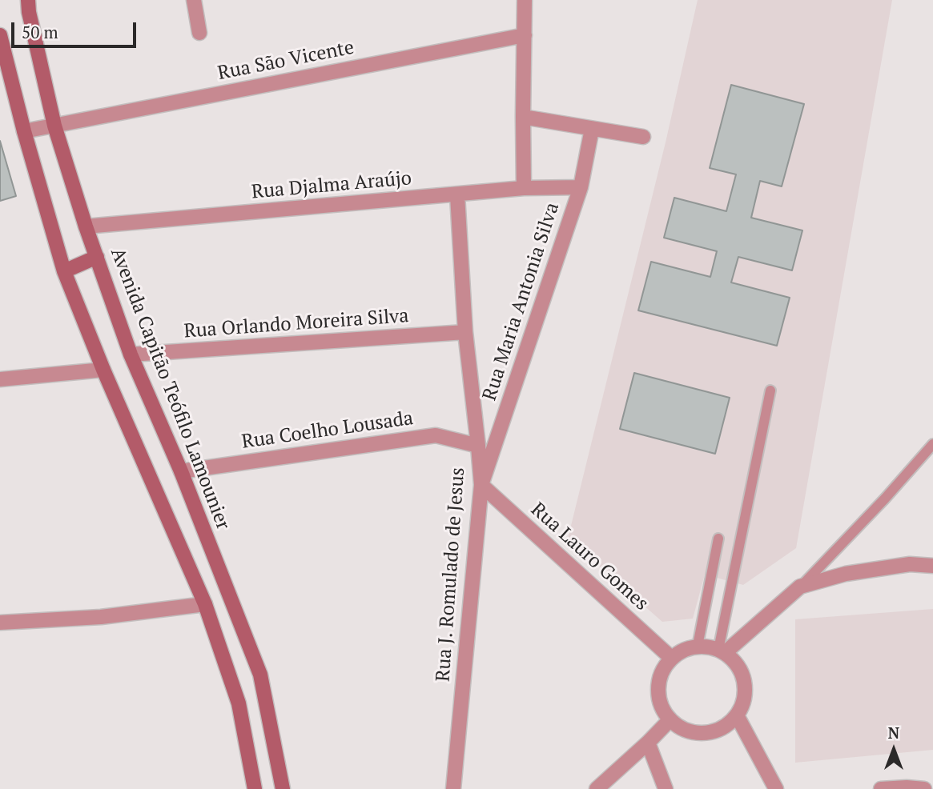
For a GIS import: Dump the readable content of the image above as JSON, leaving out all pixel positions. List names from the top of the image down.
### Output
{
  "streets": {
    "main road": ["Avenida Capitão Teófilo Lamounier"],
    "street": [
      "Rua São Vicente",
      "Rua Djalma Araújo",
      "Rua Maria Antonia Silva",
      "Rua Orlando Moreira Silva",
      "Rua Coelho Lousada",
      "Rua Lauro Gomes",
      "Rua J. Romulado de Jesus"
    ]
  },
  "crossings": [
    ["Rua São Vicente", "Avenida Capitão Teófilo Lamounier"],
    ["Rua Djalma Araújo", "Rua Maria Antonia Silva"],
    ["Rua Djalma Araújo", "Avenida Capitão Teófilo Lamounier"],
    ["Rua Djalma Araújo", "Rua J. Romulado de Jesus"],
    ["Rua Maria Antonia Silva", "Rua Lauro Gomes"],
    ["Rua Maria Antonia Silva", "Rua J. Romulado de Jesus"],
    ["Rua Orlando Moreira Silva", "Avenida Capitão Teófilo Lamounier"],
    ["Rua Orlando Moreira Silva", "Rua J. Romulado de Jesus"],
    ["Avenida Capitão Teófilo Lamounier", "Rua Coelho Lousada"],
    ["Rua Coelho Lousada", "Rua J. Romulado de Jesus"],
    ["Rua Lauro Gomes", "Rua J. Romulado de Jesus"]
  ],
  "scale_bar": "50 m",
  "north": "top"
}
